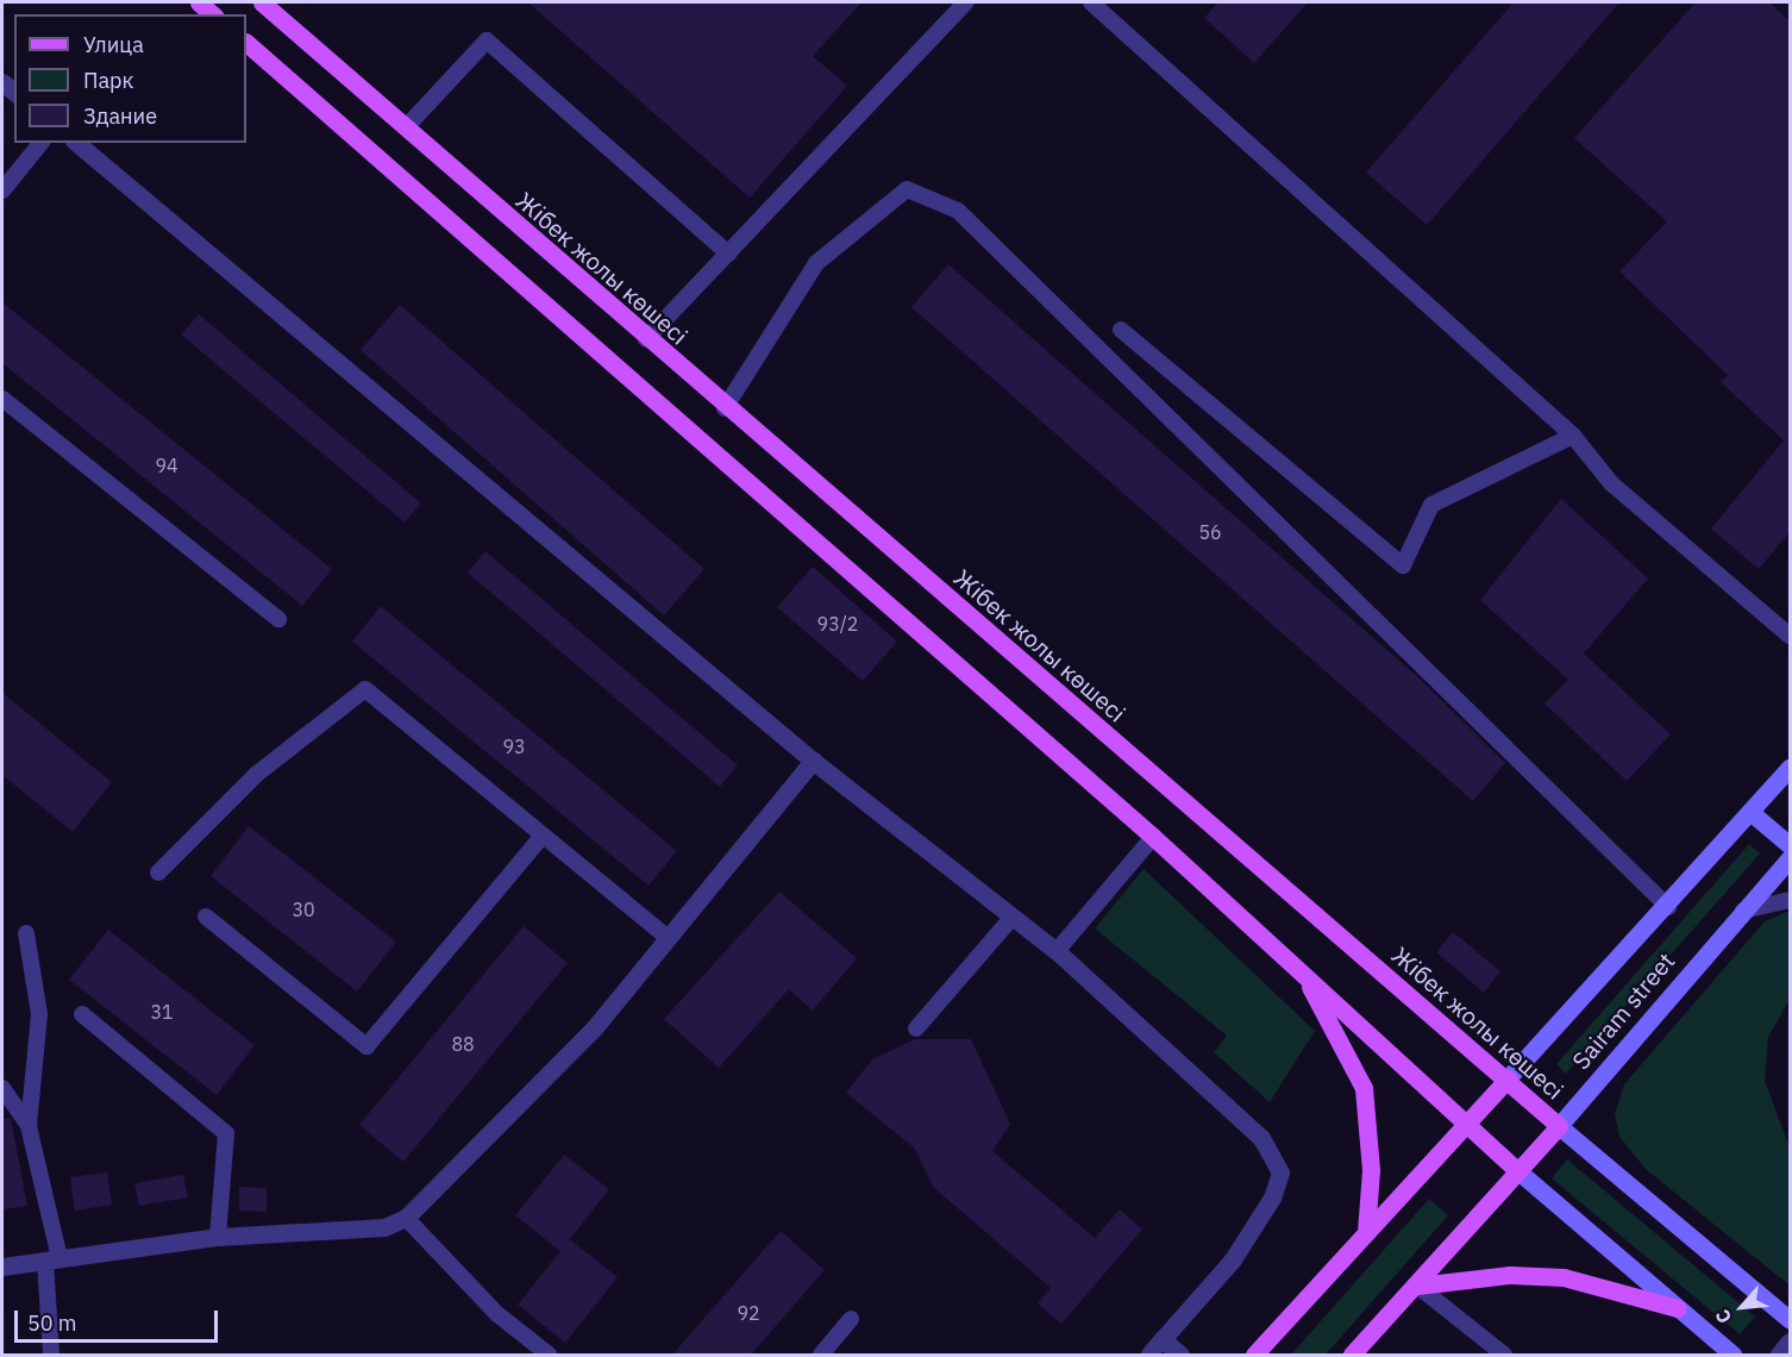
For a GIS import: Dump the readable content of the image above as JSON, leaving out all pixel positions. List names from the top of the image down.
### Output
{
  "streets": {
    "main road": ["Жібек жолы көшесі", "Sairam street"]
  },
  "crossings": [
    ["Жібек жолы көшесі", "Sairam street"]
  ],
  "house_numbers": [
    "94",
    "56",
    "93/2",
    "93",
    "30",
    "31",
    "88",
    "92"
  ],
  "legend": ["Улица", "Парк", "Здание"],
  "scale_bar": "50 m",
  "north": "bottom left"
}
